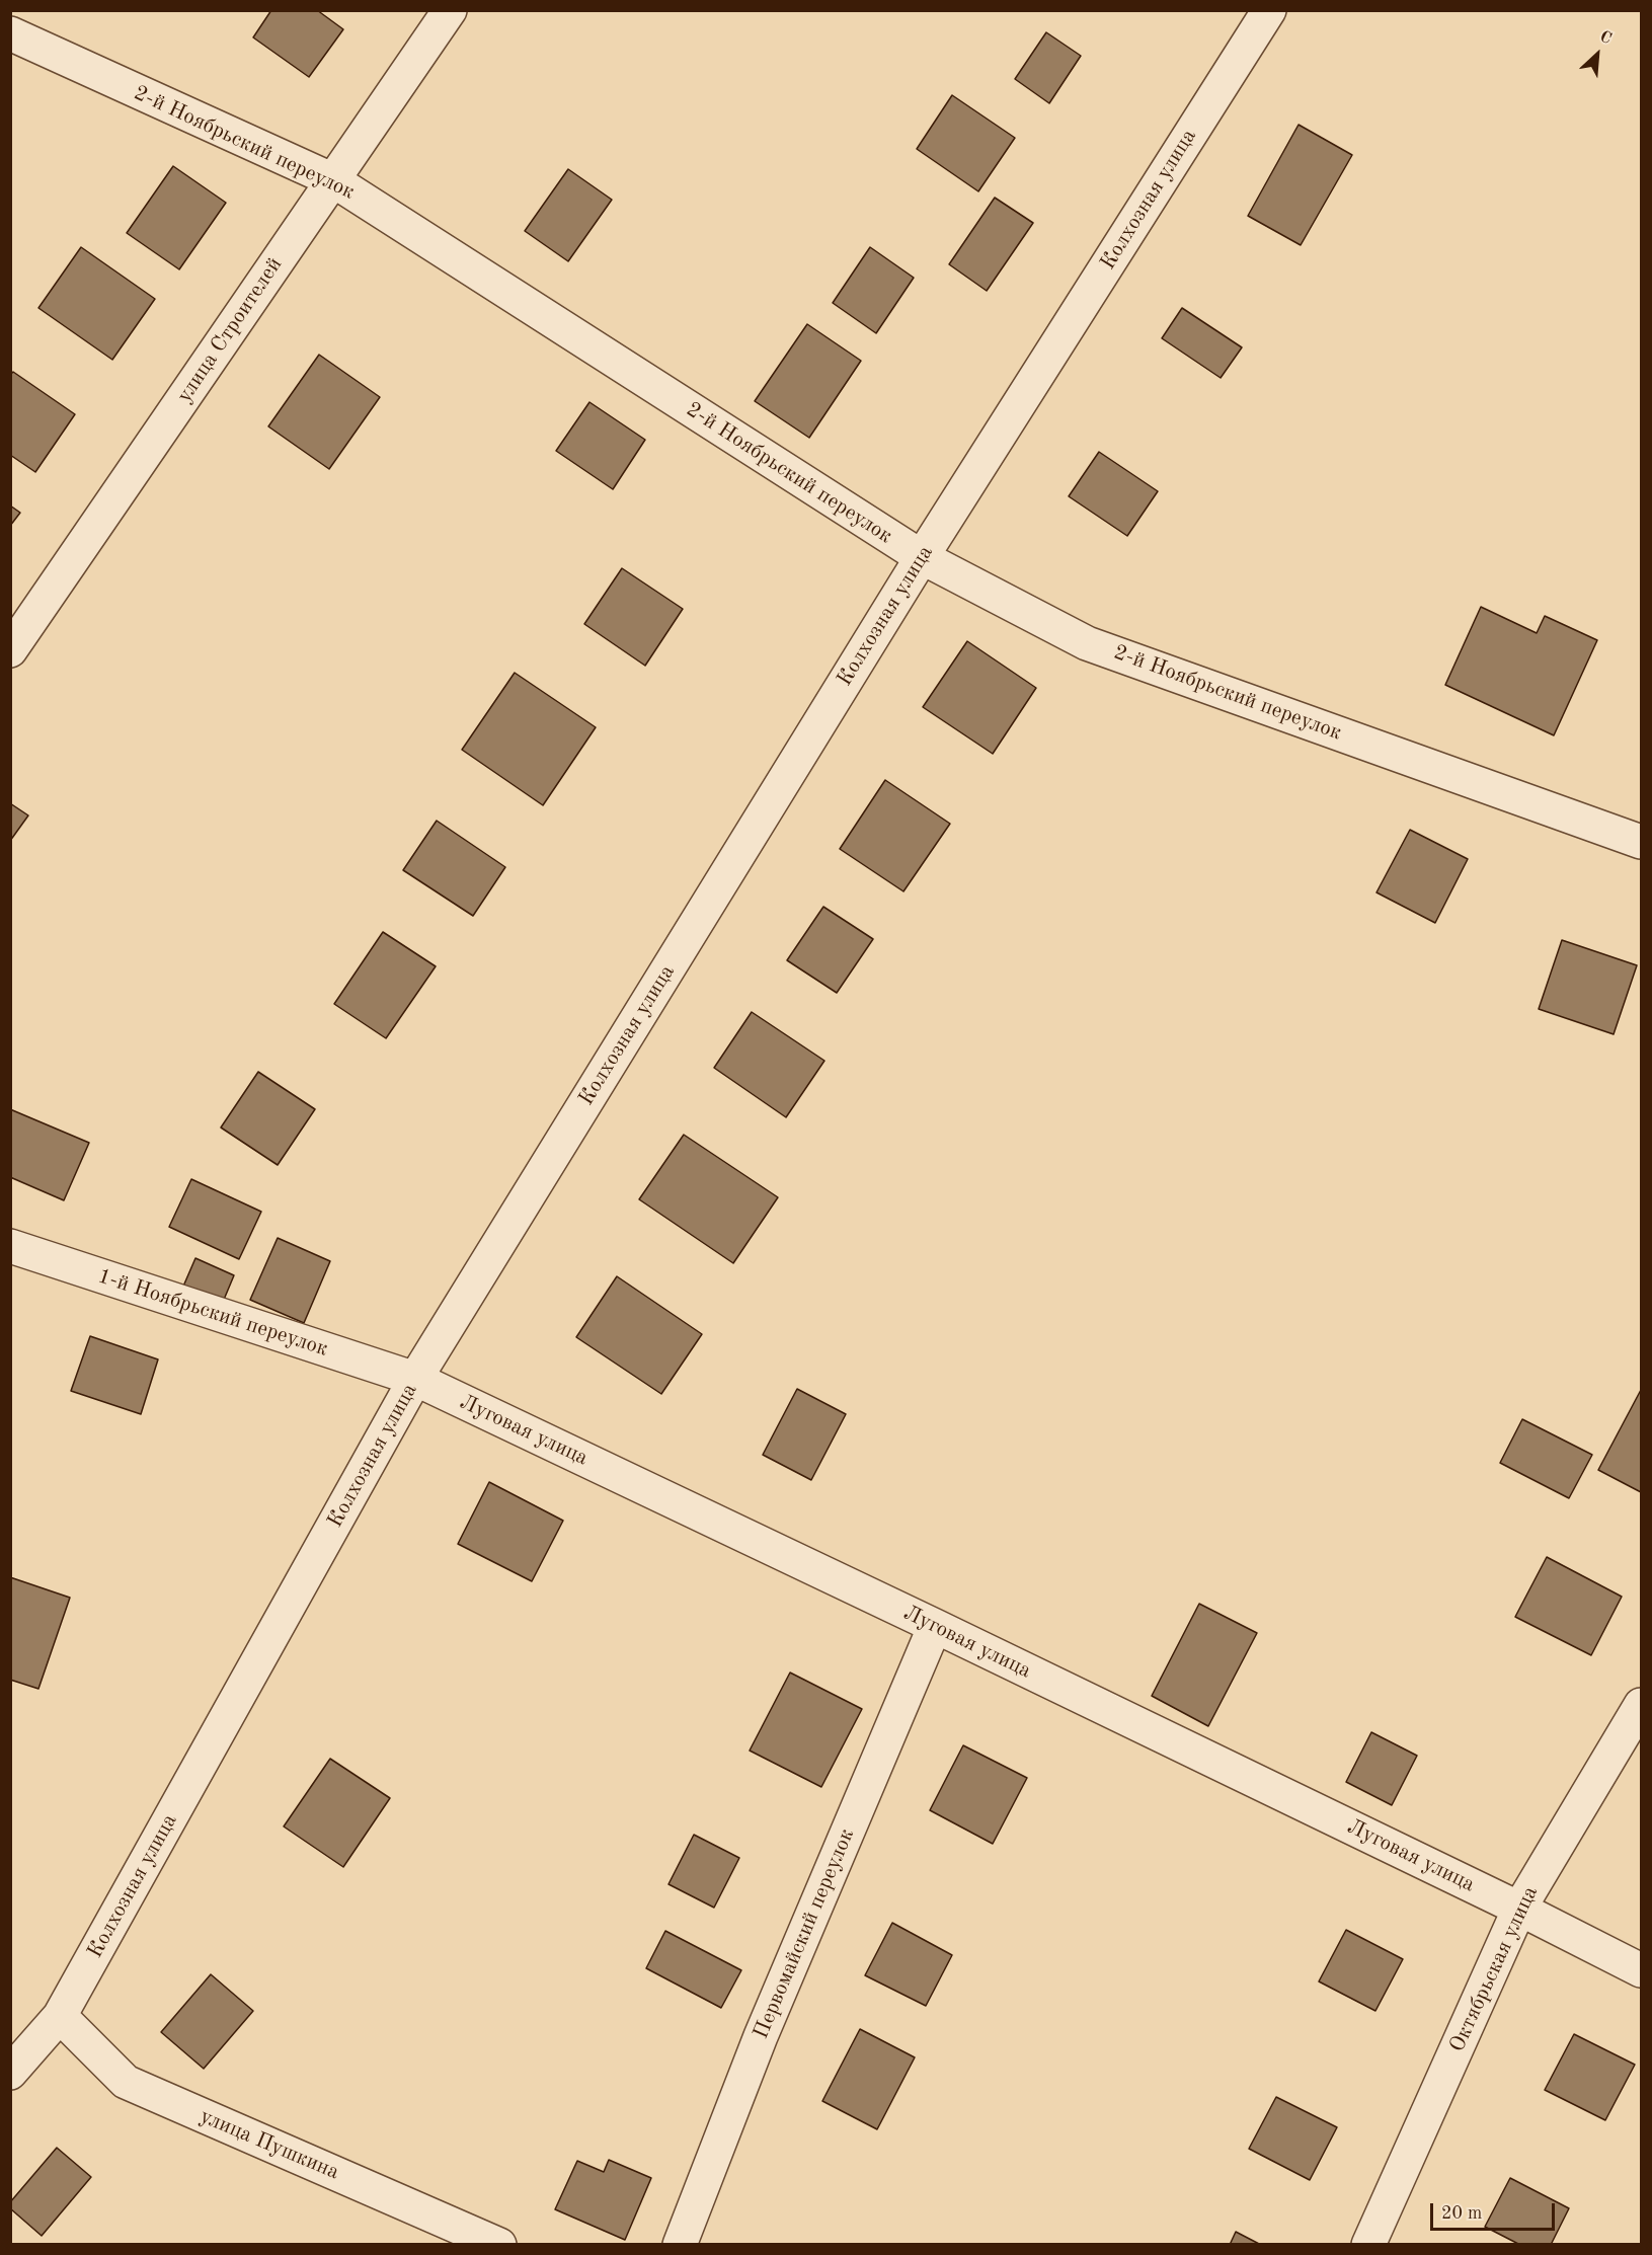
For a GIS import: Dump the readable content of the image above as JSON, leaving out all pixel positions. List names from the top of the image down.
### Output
{
  "streets": {
    "street": [
      "2-й Ноябрьский переулок",
      "Колхозная улица",
      "улица Строителей",
      "1-й Ноябрьский переулок",
      "Луговая улица",
      "Первомайский переулок",
      "Октябрьская улица",
      "улица Пушкина"
    ]
  },
  "crossings": [
    ["2-й Ноябрьский переулок", "Колхозная улица"],
    ["2-й Ноябрьский переулок", "улица Строителей"],
    ["Колхозная улица", "1-й Ноябрьский переулок"],
    ["Колхозная улица", "Луговая улица"],
    ["Колхозная улица", "улица Пушкина"],
    ["1-й Ноябрьский переулок", "Луговая улица"],
    ["Луговая улица", "Первомайский переулок"],
    ["Луговая улица", "Октябрьская улица"]
  ],
  "scale_bar": "20 m",
  "north": "top right"
}
